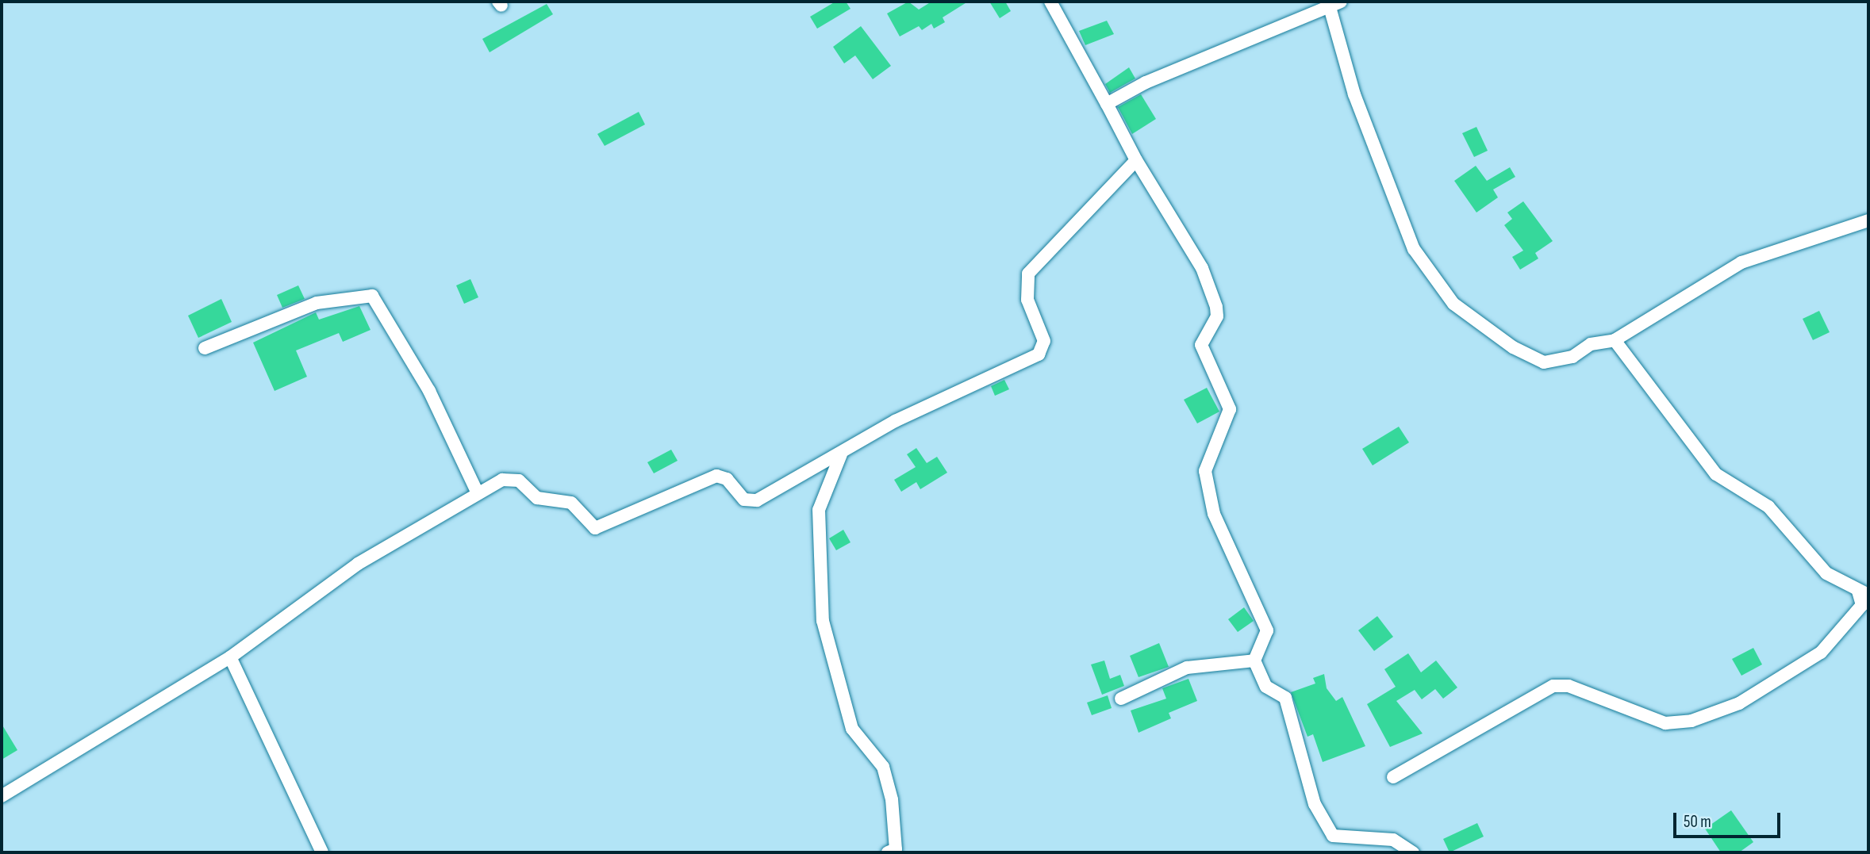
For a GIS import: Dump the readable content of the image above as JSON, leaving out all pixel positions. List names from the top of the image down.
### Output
{
  "scale_bar": "50 m"
}
